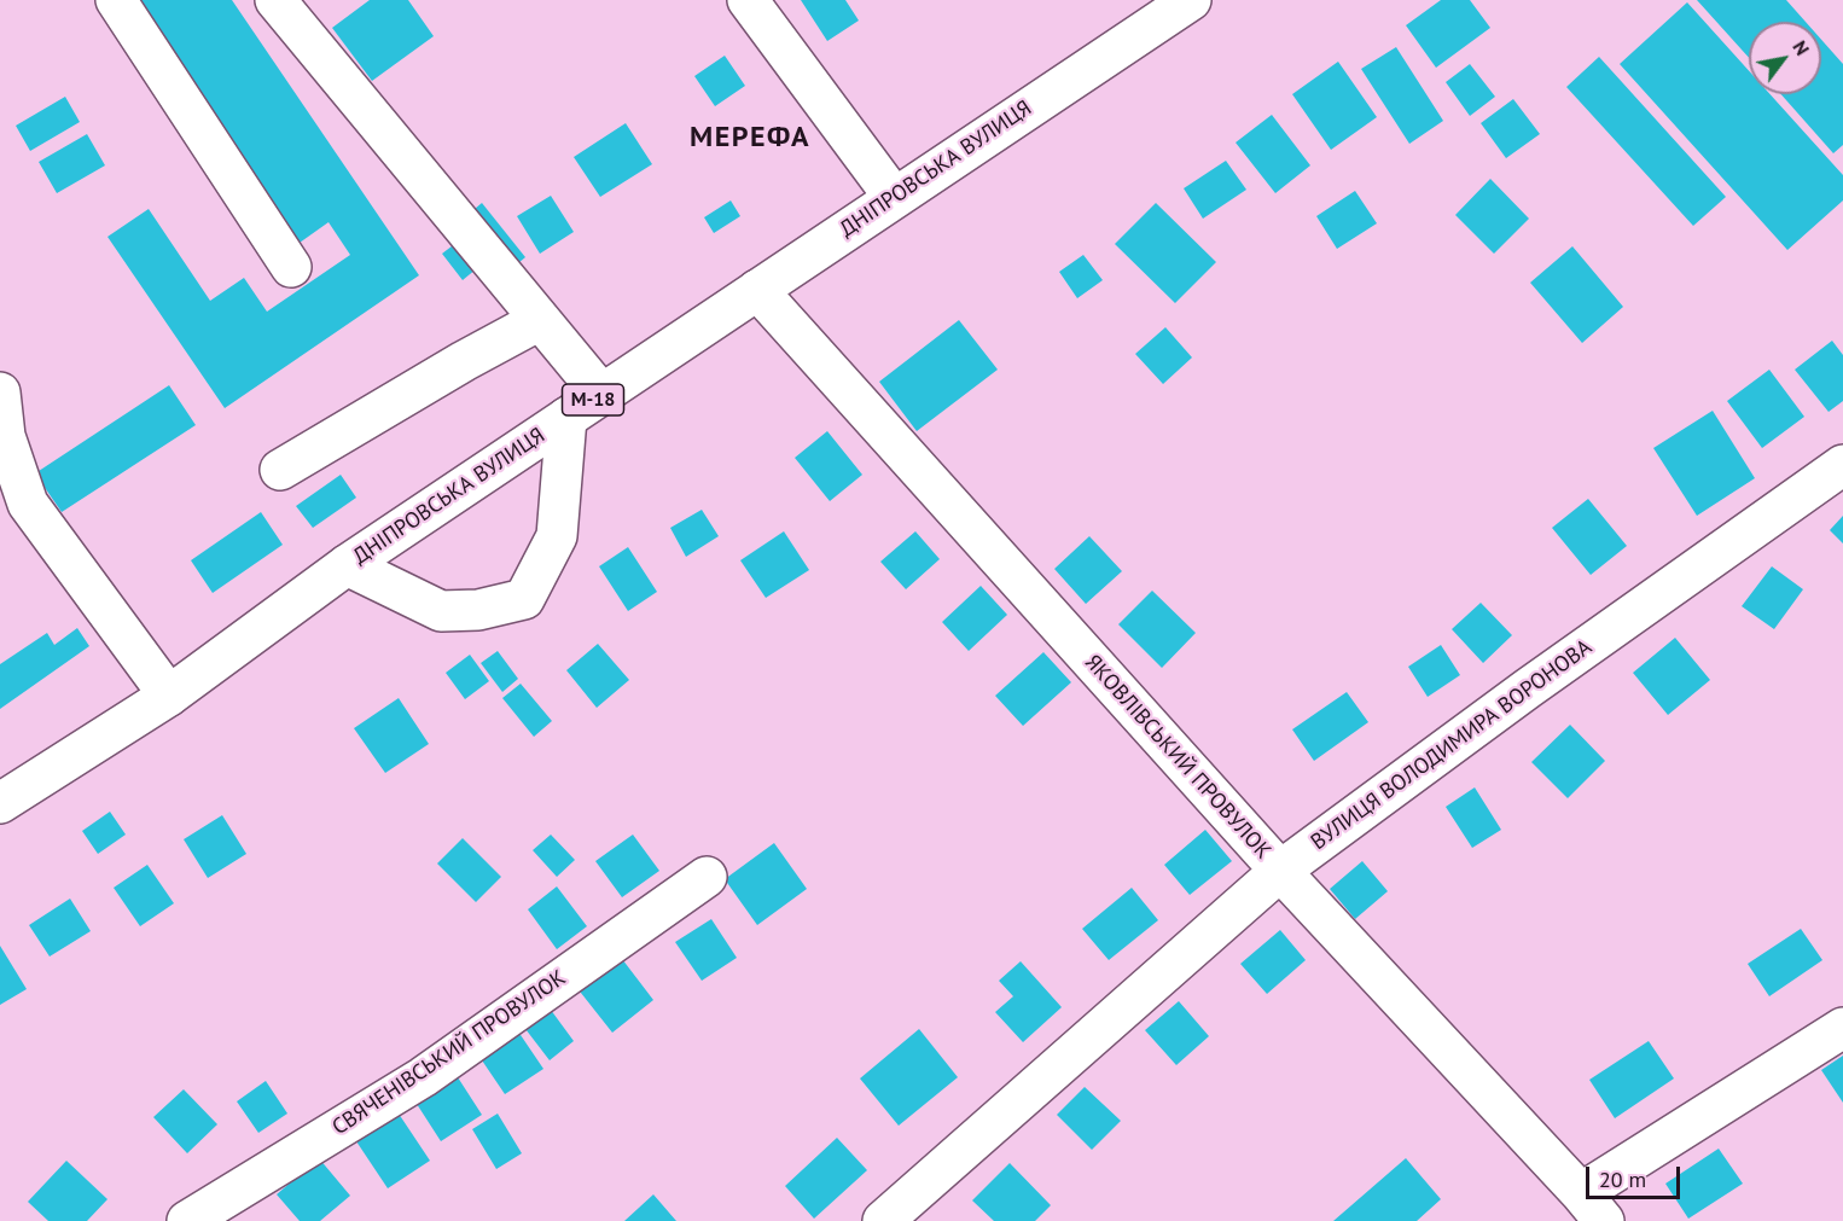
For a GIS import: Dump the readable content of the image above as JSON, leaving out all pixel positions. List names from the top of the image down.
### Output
{
  "streets": {
    "main road": [
      "ДНІПРОВСЬКА ВУЛИЦЯ",
      "М-18",
      "ВУЛИЦЯ ВОЛОДИМИРА ВОРОНОВА",
      "ЯКОВЛІВСЬКИЙ ПРОВУЛОК",
      "СВЯЧЕНІВСЬКИЙ ПРОВУЛОК"
    ]
  },
  "crossings": [
    ["ДНІПРОВСЬКА ВУЛИЦЯ", "ЯКОВЛІВСЬКИЙ ПРОВУЛОК"],
    ["ВУЛИЦЯ ВОЛОДИМИРА ВОРОНОВА", "ЯКОВЛІВСЬКИЙ ПРОВУЛОК"]
  ],
  "districts": ["МЕРЕФА"],
  "scale_bar": "20 m",
  "north": "top right"
}
